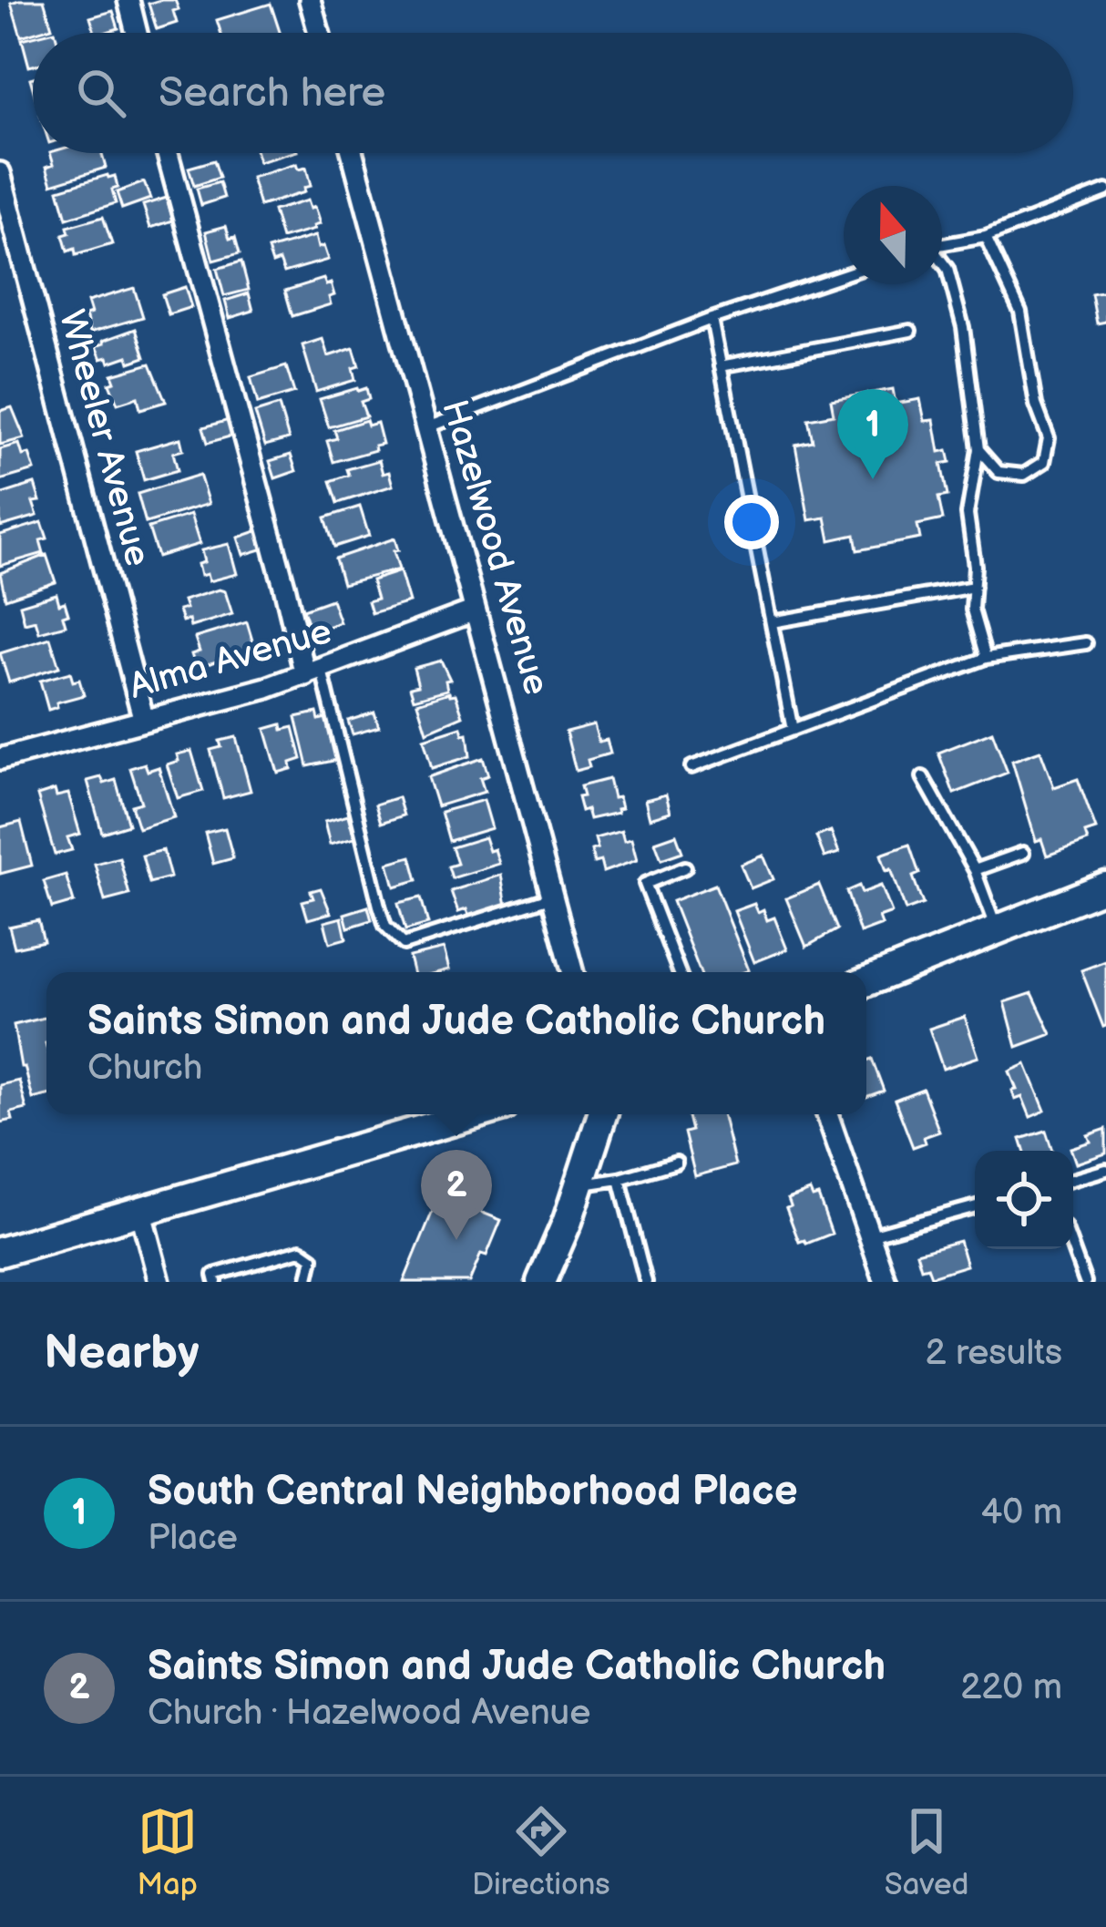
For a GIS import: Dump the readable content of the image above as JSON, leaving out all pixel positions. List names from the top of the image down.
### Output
{
  "streets": {
    "street": ["Wheeler Avenue", "Hazelwood Avenue", "Alma Avenue"]
  },
  "crossings": [
    ["Wheeler Avenue", "Alma Avenue"],
    ["Hazelwood Avenue", "Alma Avenue"]
  ],
  "north": "top",
  "page": {
    "search": "Search here",
    "pins": ["1", "2"],
    "popup": ["Saints Simon and Jude Catholic Church", "Church"],
    "heading": ["Nearby", "2 results"],
    "list": [
      {
        "mark": "1",
        "name": "South Central Neighborhood Place",
        "note": "Place",
        "value": "40 m"
      },
      {
        "mark": "2",
        "name": "Saints Simon and Jude Catholic Church",
        "note": "Church · Hazelwood Avenue",
        "value": "220 m"
      }
    ],
    "nav": ["Map", "Directions", "Saved"]
  }
}
